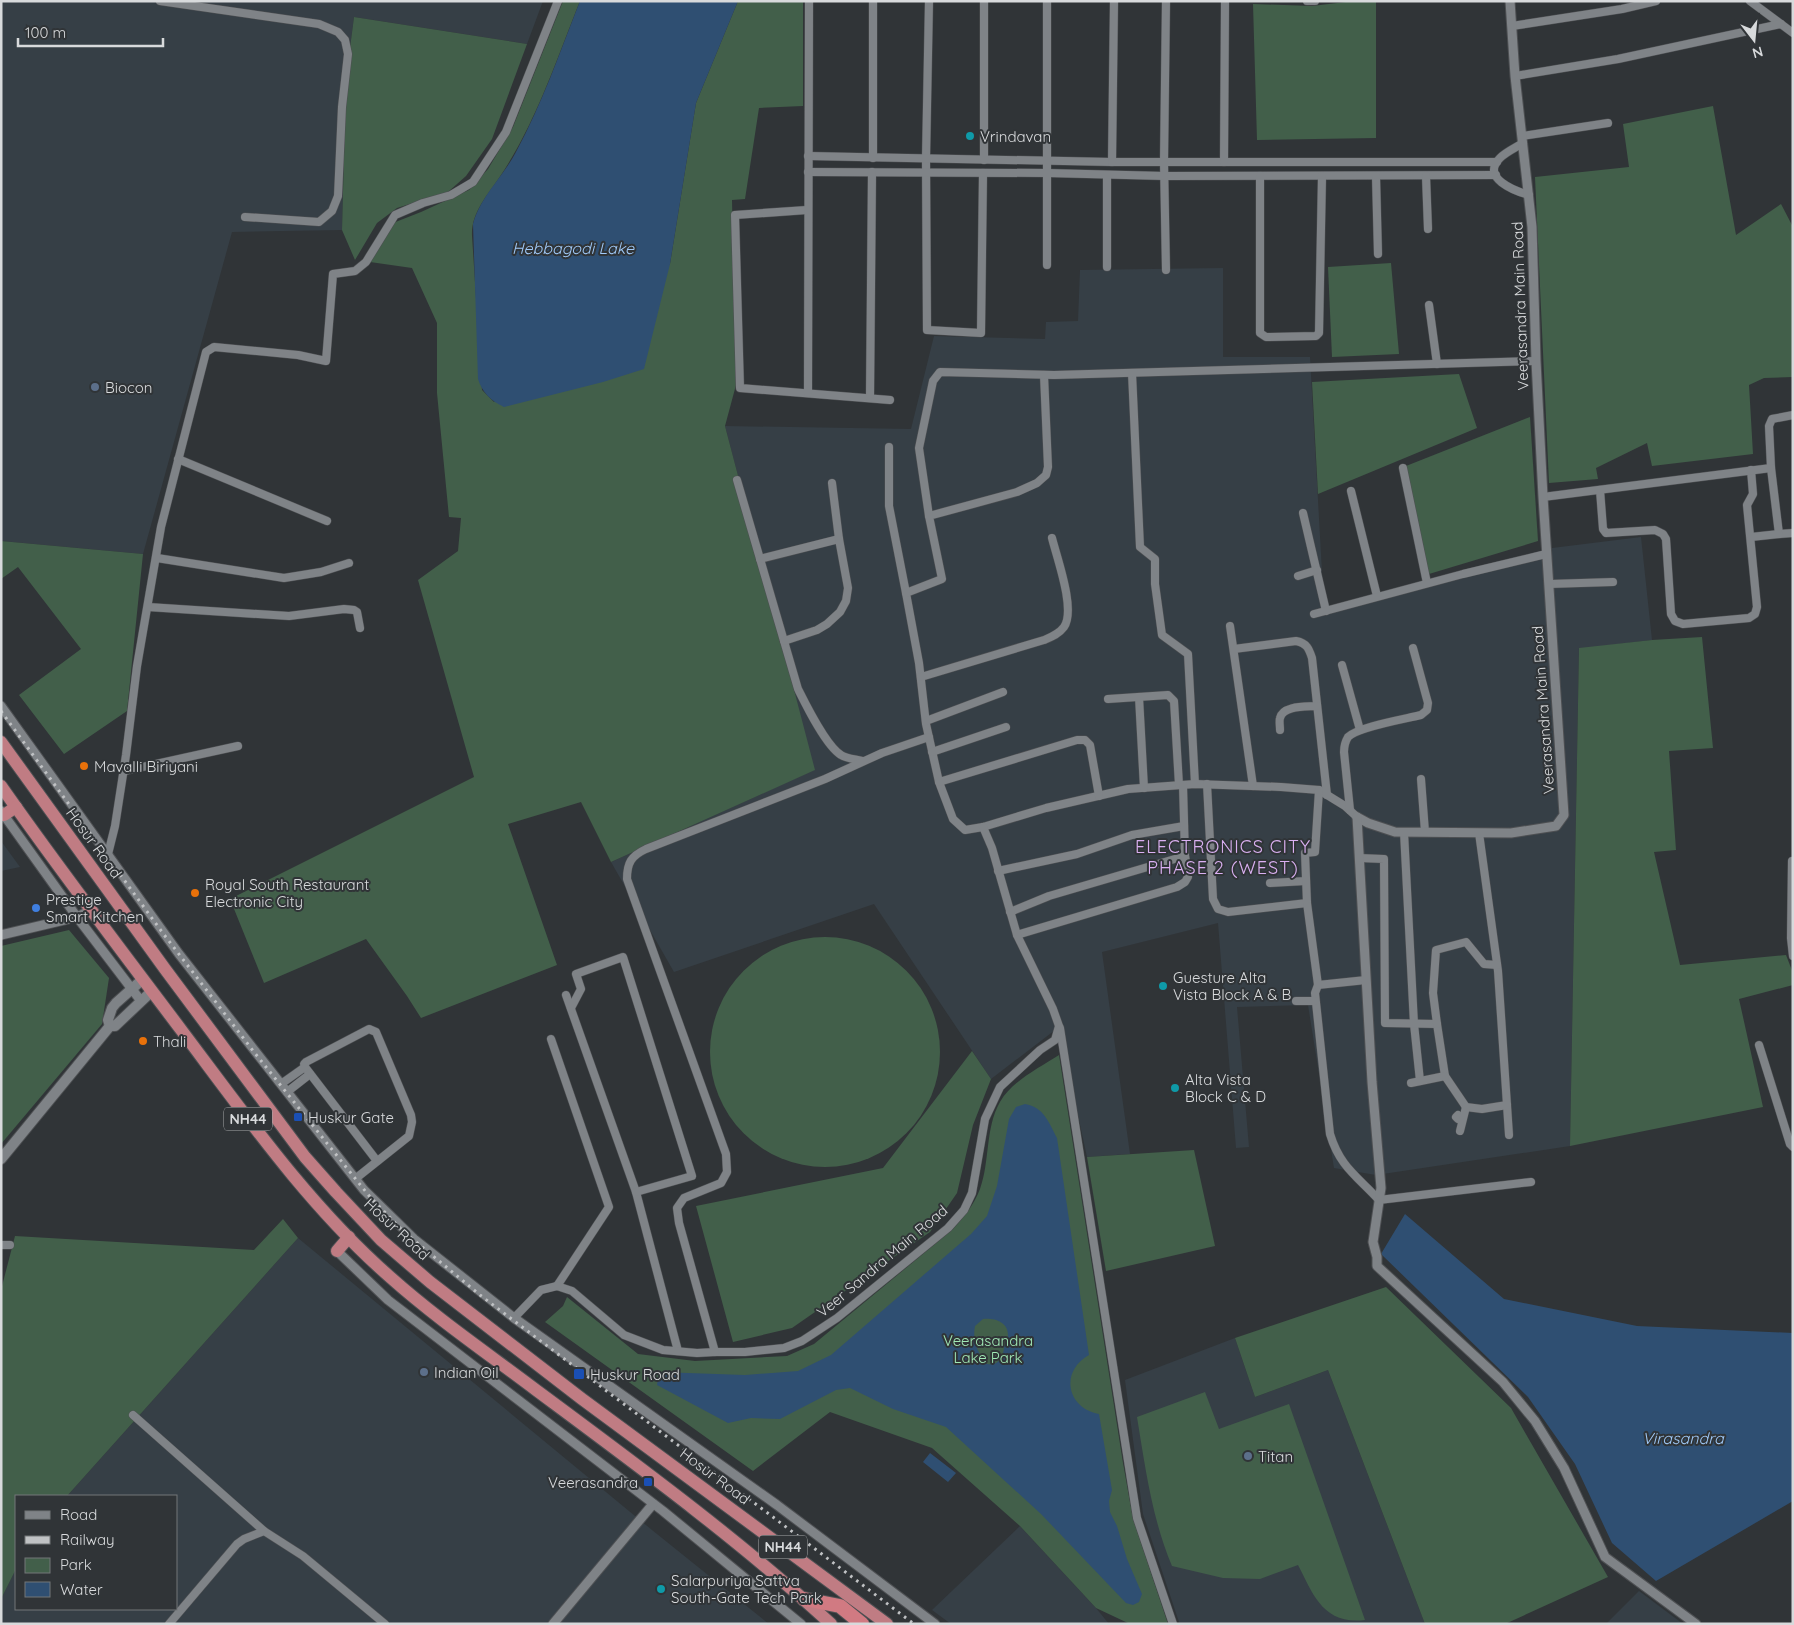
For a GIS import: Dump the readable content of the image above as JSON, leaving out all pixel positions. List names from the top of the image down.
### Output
{
  "streets": {
    "highway": ["Hosur Road", "NH44"],
    "street": ["Veerasandra Main Road", "Veer Sandra Main Road"]
  },
  "districts": ["ELECTRONICS CITY PHASE 2 (WEST)"],
  "water": ["Hebbagodi Lake", "Virasandra"],
  "parks": ["Veerasandra Lake Park"],
  "places": {
    "other": [
      "Vrindavan",
      "Biocon",
      "Mavalli Biriyani",
      "Royal South Restaurant Electronic City",
      "Prestige Smart Kitchen",
      "Guesture Alta Vista Block A & B",
      "Thali",
      "Alta Vista Block C & D",
      "Indian Oil",
      "Titan",
      "Salarpuriya Sattva South-Gate Tech Park"
    ],
    "transit": ["Huskur Gate", "Huskur Road", "Veerasandra"]
  },
  "legend": [
    "Road",
    "Railway",
    "Park",
    "Water"
  ],
  "scale_bar": "100 m",
  "north": "bottom"
}
